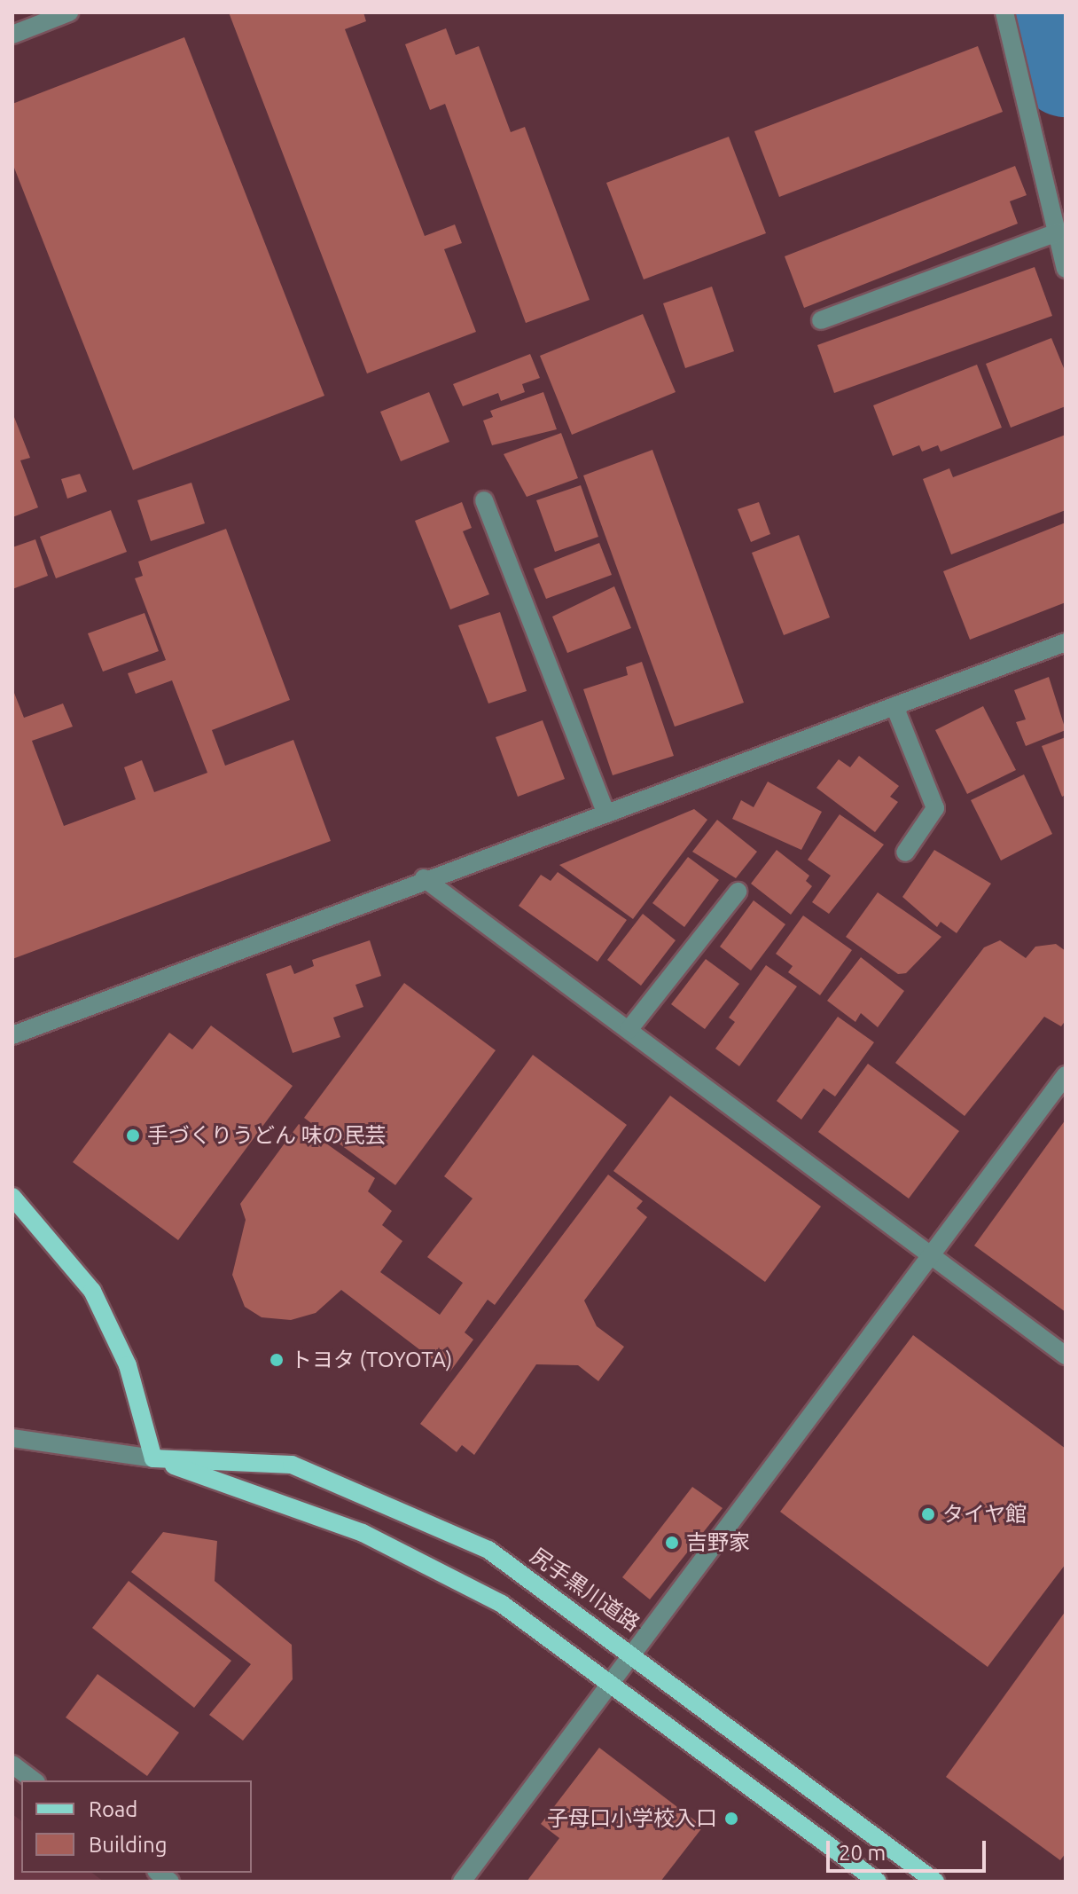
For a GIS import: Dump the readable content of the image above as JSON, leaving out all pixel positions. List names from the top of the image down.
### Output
{
  "streets": {
    "main road": ["尻手黒川道路"]
  },
  "places": [
    "手づくりうどん 味の民芸",
    "トヨタ (TOYOTA)",
    "タイヤ館",
    "吉野家",
    "子母口小学校入口"
  ],
  "legend": ["Road", "Building"],
  "scale_bar": "20 m"
}
